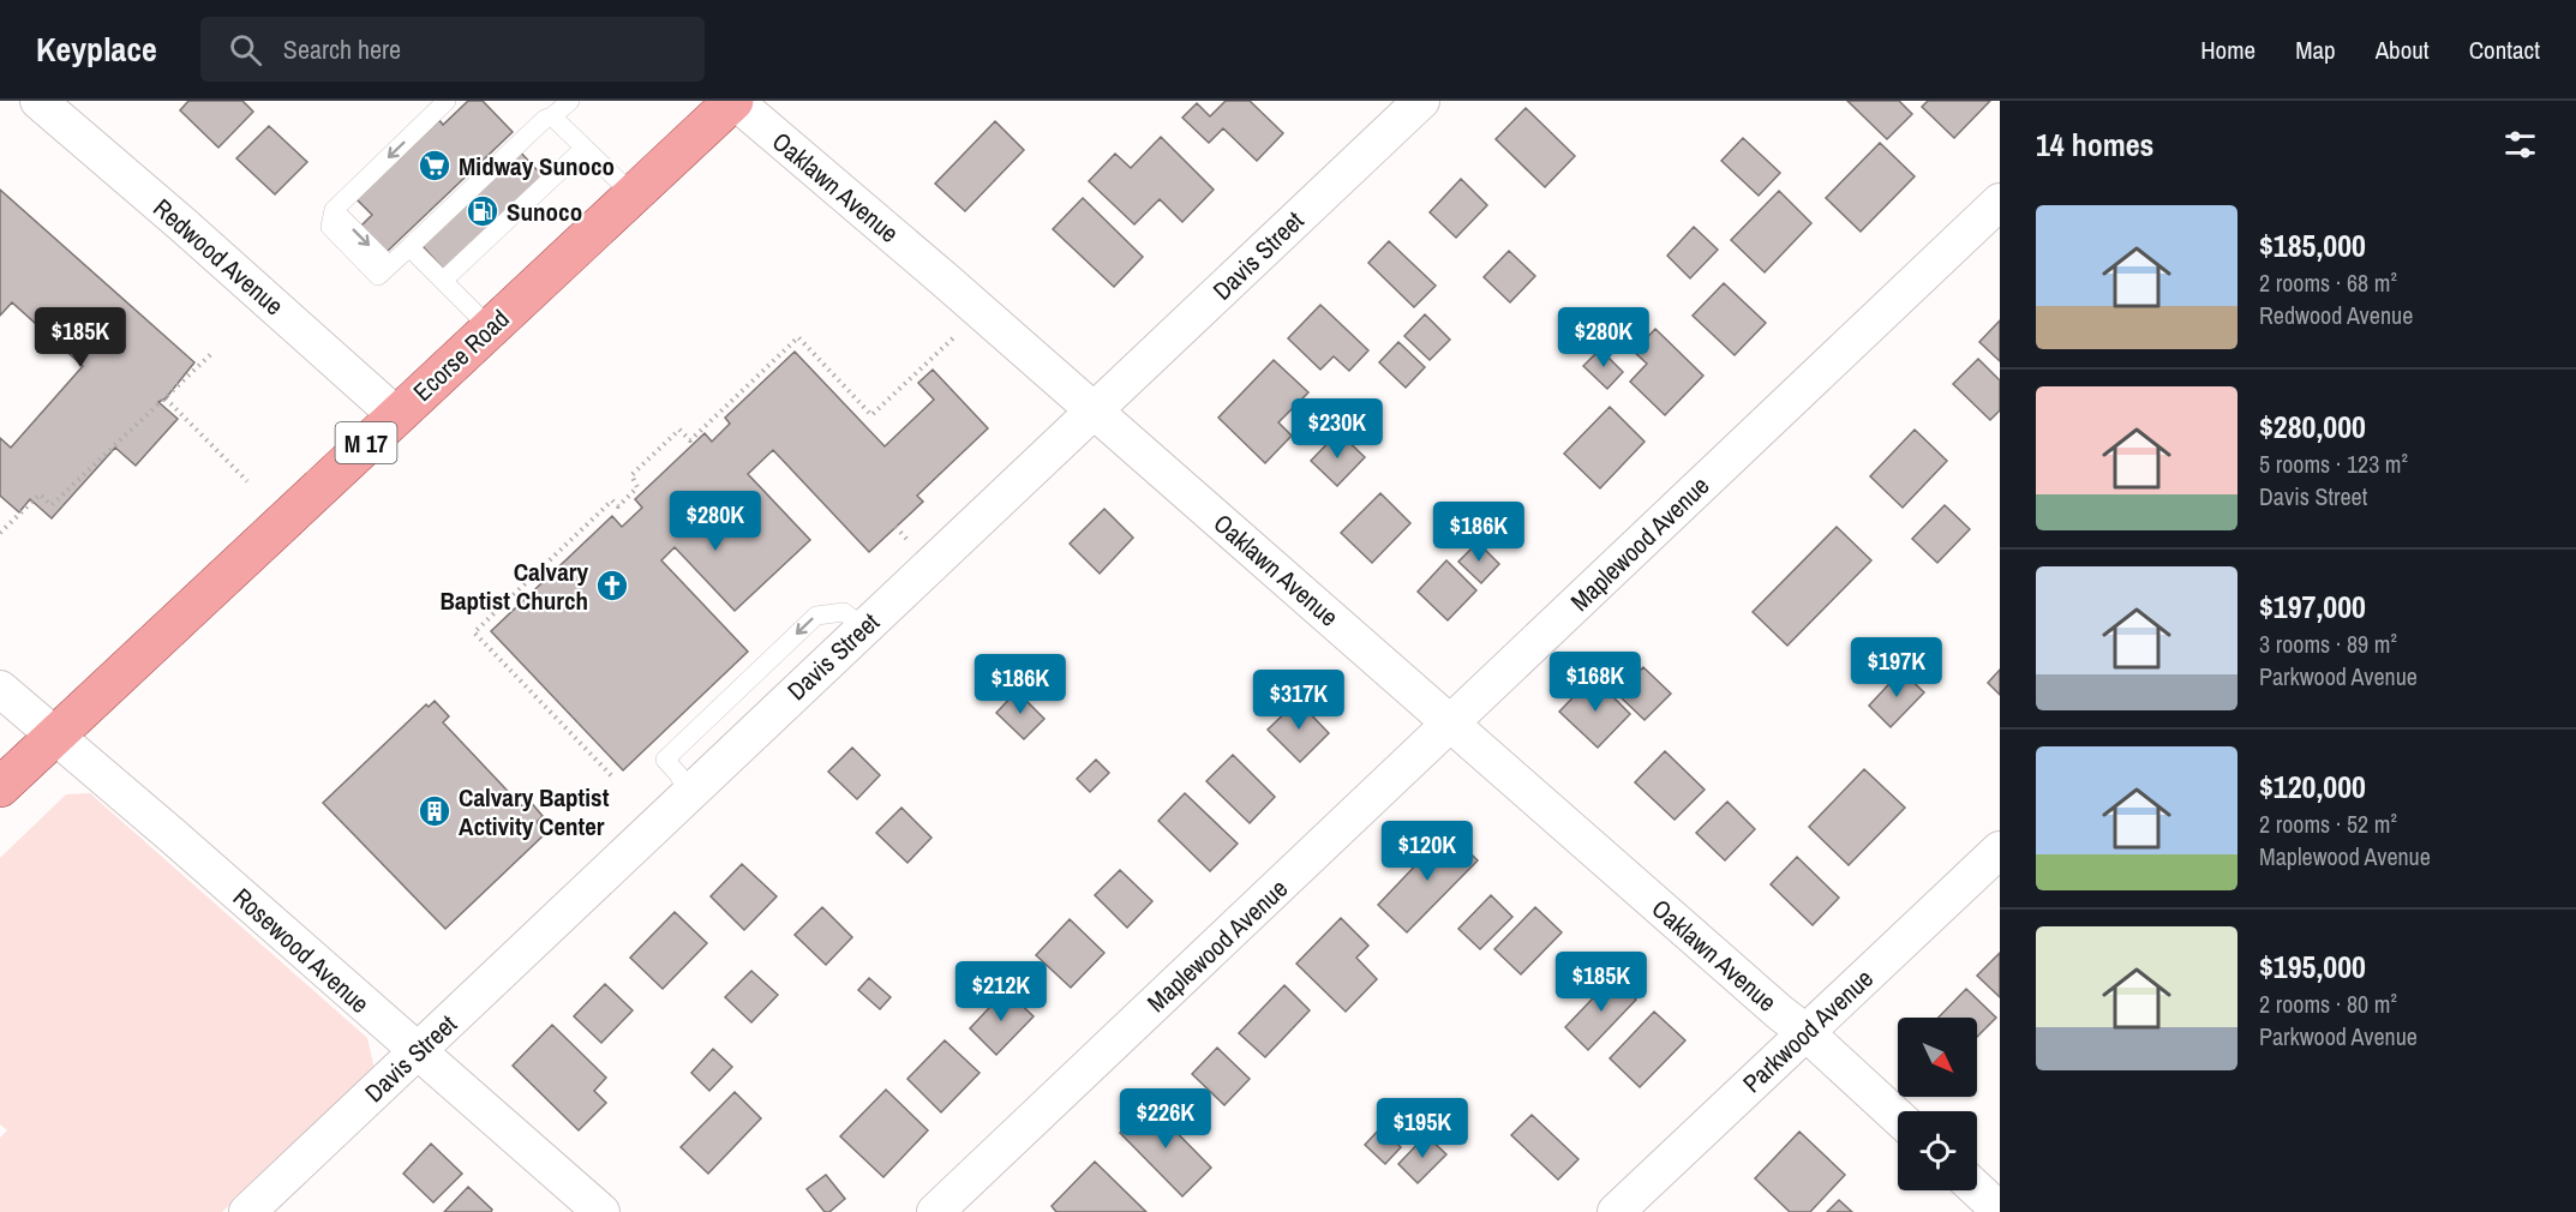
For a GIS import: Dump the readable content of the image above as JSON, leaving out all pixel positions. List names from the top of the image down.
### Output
{
  "streets": {
    "main road": ["Ecorse Road", "M 17"],
    "street": [
      "Oaklawn Avenue",
      "Davis Street",
      "Redwood Avenue",
      "Maplewood Avenue",
      "Rosewood Avenue",
      "Parkwood Avenue"
    ]
  },
  "crossings": [
    ["Oaklawn Avenue", "Davis Street"],
    ["Oaklawn Avenue", "Ecorse Road"],
    ["Oaklawn Avenue", "Maplewood Avenue"],
    ["Oaklawn Avenue", "Parkwood Avenue"],
    ["Davis Street", "Rosewood Avenue"],
    ["Redwood Avenue", "Ecorse Road"],
    ["Ecorse Road", "Rosewood Avenue"]
  ],
  "places": {
    "supermarket": ["Midway Sunoco"],
    "fuel station": ["Sunoco"],
    "church": ["Calvary Baptist Church"],
    "building": ["Calvary Baptist Activity Center"]
  },
  "north": "bottom right",
  "page": {
    "header": "Keyplace",
    "search": "Search here",
    "nav": [
      "Home",
      "Map",
      "About",
      "Contact"
    ],
    "heading": "14 homes",
    "list": [
      {
        "name": "$185,000",
        "note": "2 rooms · 68 m² · Redwood Avenue"
      },
      {
        "name": "$280,000",
        "note": "5 rooms · 123 m² · Davis Street"
      },
      {
        "name": "$197,000",
        "note": "3 rooms · 89 m² · Parkwood Avenue"
      },
      {
        "name": "$120,000",
        "note": "2 rooms · 52 m² · Maplewood Avenue"
      },
      {
        "name": "$195,000",
        "note": "2 rooms · 80 m² · Parkwood Avenue"
      }
    ],
    "price": [
      "$185K",
      "$280K",
      "$230K",
      "$280K",
      "$186K",
      "$197K",
      "$168K",
      "$186K",
      "$317K",
      "$120K",
      "$185K",
      "$212K",
      "$226K",
      "$195K"
    ]
  }
}
